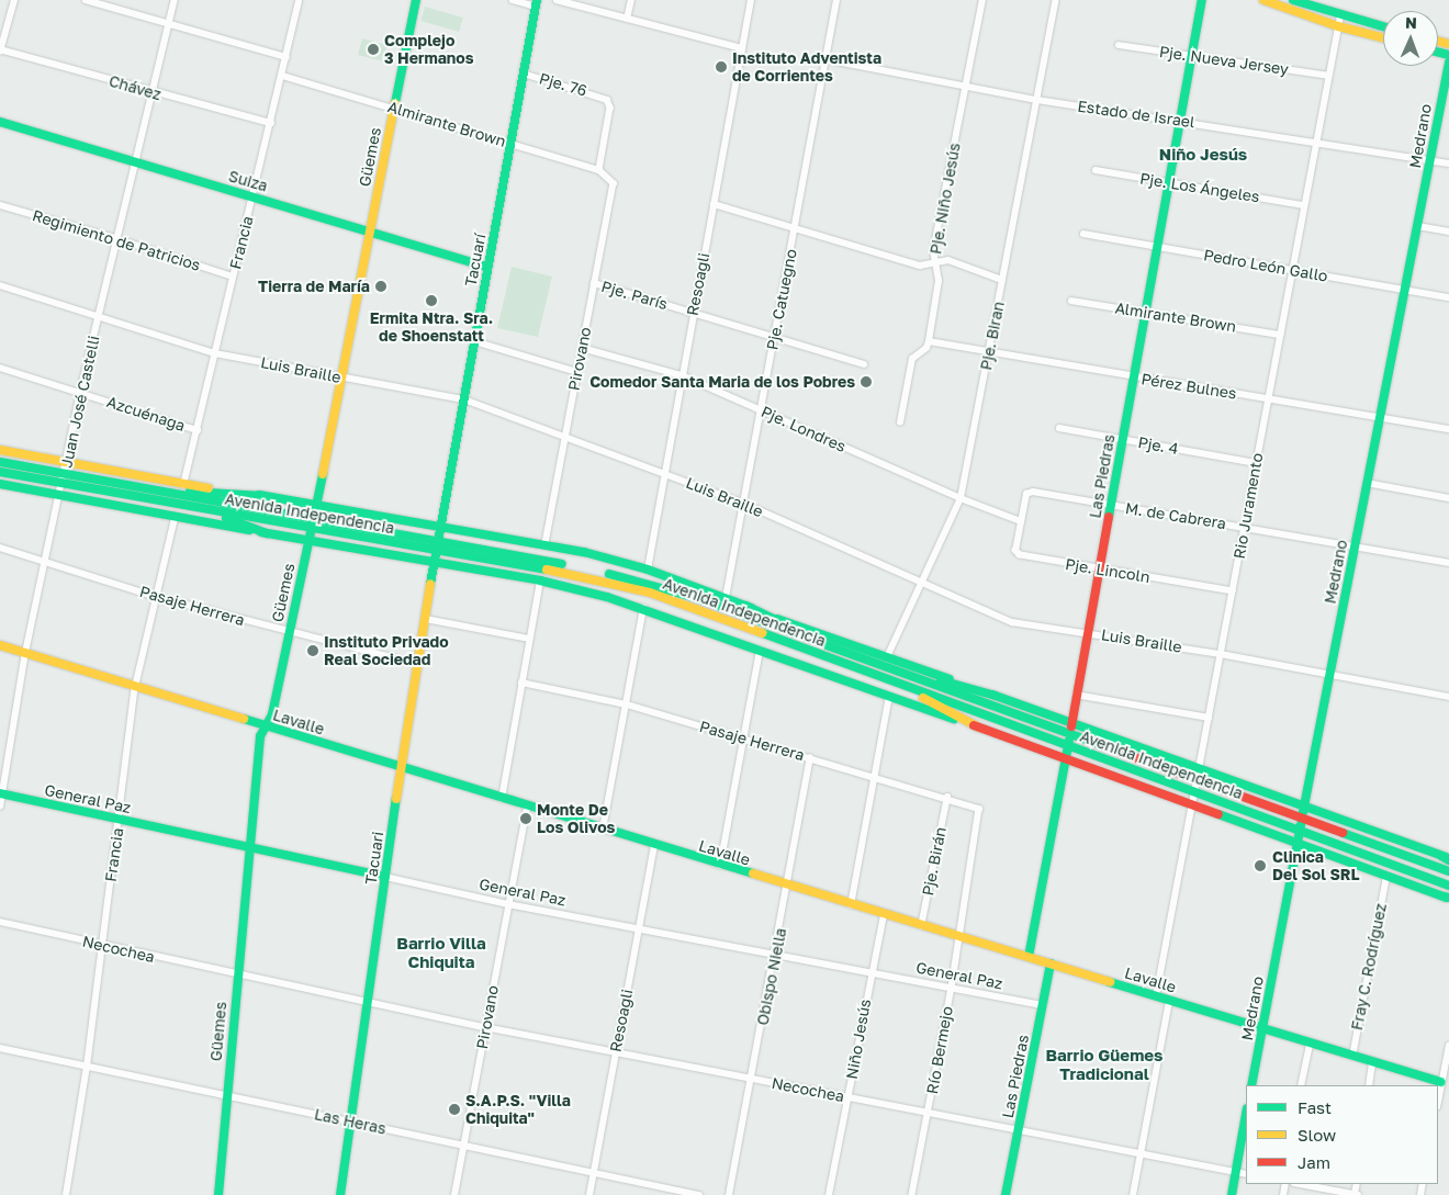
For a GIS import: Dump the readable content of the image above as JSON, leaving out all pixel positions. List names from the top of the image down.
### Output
{
  "streets": {
    "main road": [
      "Medrano",
      "Güemes",
      "Suiza",
      "Tacuarí",
      "Las Piedras",
      "Avenida Independencia",
      "Lavalle",
      "General Paz",
      "Tacuari"
    ],
    "street": [
      "Pje. Nueva Jersey",
      "Pje. 76",
      "Chávez",
      "Estado de Israel",
      "Almirante Brown",
      "Pje. Los Ángeles",
      "Pje. Niño Jesús",
      "Regimiento de Patricios",
      "Francia",
      "Pedro León Gallo",
      "Resoagli",
      "Pje. París",
      "Pje. Catuegno",
      "Pje. Biran",
      "Pirovano",
      "Luis Braille",
      "Pérez Bulnes",
      "Juan José Castelli",
      "Azcuénaga",
      "Pje. Londres",
      "Pje. 4",
      "Rio Juramento",
      "M. de Cabrera",
      "Pje. Lincoln",
      "Pasaje Herrera",
      "Pje. Birán",
      "Necochea",
      "Fray C. Rodríguez",
      "Obispo Niella",
      "Niño Jesús",
      "Río Bermejo",
      "Las Heras"
    ]
  },
  "crossings": [
    ["Pje. Nueva Jersey", "Las Piedras"],
    ["Pje. Nueva Jersey", "Rio Juramento"],
    ["Pje. 76", "Almirante Brown"],
    ["Pje. 76", "Tacuarí"],
    ["Chávez", "Francia"],
    ["Chávez", "Juan José Castelli"],
    ["Estado de Israel", "Medrano"],
    ["Estado de Israel", "Pje. Niño Jesús"],
    ["Estado de Israel", "Pje. Catuegno"],
    ["Estado de Israel", "Pje. Biran"],
    ["Estado de Israel", "Las Piedras"],
    ["Estado de Israel", "Rio Juramento"],
    ["Almirante Brown", "Güemes"],
    ["Almirante Brown", "Francia"],
    ["Almirante Brown", "Tacuarí"],
    ["Almirante Brown", "Pirovano"],
    ["Almirante Brown", "Las Piedras"],
    ["Almirante Brown", "Rio Juramento"],
    ["Medrano", "Pedro León Gallo"],
    ["Medrano", "Luis Braille"],
    ["Medrano", "Pérez Bulnes"],
    ["Medrano", "Avenida Independencia"],
    ["Medrano", "M. de Cabrera"],
    ["Medrano", "Lavalle"],
    ["Güemes", "Suiza"],
    ["Güemes", "Luis Braille"],
    ["Güemes", "Avenida Independencia"],
    ["Güemes", "Pasaje Herrera"],
    ["Güemes", "Lavalle"],
    ["Güemes", "General Paz"],
    ["Güemes", "Necochea"],
    ["Güemes", "Las Heras"],
    ["Suiza", "Francia"],
    ["Suiza", "Tacuarí"],
    ["Suiza", "Juan José Castelli"],
    ["Pje. Los Ángeles", "Las Piedras"],
    ["Pje. Los Ángeles", "Rio Juramento"],
    ["Pje. Niño Jesús", "Pérez Bulnes"],
    ["Regimiento de Patricios", "Francia"],
    ["Regimiento de Patricios", "Juan José Castelli"],
    ["Francia", "Luis Braille"],
    ["Francia", "Azcuénaga"],
    ["Francia", "Avenida Independencia"],
    ["Francia", "Pasaje Herrera"],
    ["Francia", "Lavalle"],
    ["Francia", "General Paz"],
    ["Francia", "Necochea"],
    ["Francia", "Las Heras"],
    ["Tacuarí", "Luis Braille"],
    ["Tacuarí", "Avenida Independencia"],
    ["Tacuarí", "Tacuari"],
    ["Pedro León Gallo", "Las Piedras"],
    ["Pedro León Gallo", "Rio Juramento"],
    ["Resoagli", "Pje. París"],
    ["Resoagli", "Luis Braille"],
    ["Resoagli", "Pje. Londres"],
    ["Resoagli", "Avenida Independencia"],
    ["Resoagli", "Lavalle"],
    ["Resoagli", "General Paz"],
    ["Resoagli", "Necochea"],
    ["Resoagli", "Las Heras"],
    ["Pje. París", "Pje. Catuegno"],
    ["Pje. París", "Pirovano"],
    ["Pje. Catuegno", "Luis Braille"],
    ["Pje. Catuegno", "Pje. Londres"],
    ["Pje. Catuegno", "Avenida Independencia"],
    ["Pje. Biran", "Luis Braille"],
    ["Pje. Biran", "Pérez Bulnes"],
    ["Pje. Biran", "Pje. Londres"],
    ["Pje. Biran", "Avenida Independencia"],
    ["Pirovano", "Luis Braille"],
    ["Pirovano", "Pje. Londres"],
    ["Pirovano", "Avenida Independencia"],
    ["Pirovano", "Lavalle"],
    ["Pirovano", "General Paz"],
    ["Pirovano", "Necochea"],
    ["Pirovano", "Las Heras"],
    ["Luis Braille", "Juan José Castelli"],
    ["Luis Braille", "Las Piedras"],
    ["Luis Braille", "Rio Juramento"],
    ["Pérez Bulnes", "Las Piedras"],
    ["Pérez Bulnes", "Rio Juramento"],
    ["Juan José Castelli", "Azcuénaga"],
    ["Juan José Castelli", "Avenida Independencia"],
    ["Juan José Castelli", "Pasaje Herrera"],
    ["Juan José Castelli", "Lavalle"],
    ["Juan José Castelli", "General Paz"],
    ["Pje. Londres", "M. de Cabrera"],
    ["Pje. Londres", "Pje. Lincoln"],
    ["Pje. 4", "Las Piedras"],
    ["Pje. 4", "Rio Juramento"],
    ["Las Piedras", "Avenida Independencia"],
    ["Las Piedras", "M. de Cabrera"],
    ["Las Piedras", "Pje. Lincoln"],
    ["Las Piedras", "Lavalle"],
    ["Las Piedras", "General Paz"],
    ["Las Piedras", "Necochea"],
    ["Rio Juramento", "Avenida Independencia"],
    ["Rio Juramento", "M. de Cabrera"],
    ["Rio Juramento", "Pje. Lincoln"],
    ["Rio Juramento", "Lavalle"],
    ["Avenida Independencia", "Tacuari"],
    ["Avenida Independencia", "Fray C. Rodríguez"],
    ["M. de Cabrera", "Pje. Lincoln"],
    ["Pasaje Herrera", "Tacuari"],
    ["Pasaje Herrera", "Pje. Birán"],
    ["Pasaje Herrera", "Obispo Niella"],
    ["Pasaje Herrera", "Río Bermejo"],
    ["Lavalle", "Tacuari"],
    ["Lavalle", "Pje. Birán"],
    ["Lavalle", "Fray C. Rodríguez"],
    ["Lavalle", "Obispo Niella"],
    ["Lavalle", "Niño Jesús"],
    ["Lavalle", "Río Bermejo"],
    ["General Paz", "Tacuari"],
    ["General Paz", "Obispo Niella"],
    ["General Paz", "Niño Jesús"],
    ["General Paz", "Río Bermejo"],
    ["Tacuari", "Necochea"],
    ["Tacuari", "Las Heras"],
    ["Necochea", "Obispo Niella"],
    ["Necochea", "Niño Jesús"],
    ["Necochea", "Río Bermejo"]
  ],
  "districts": ["Niño Jesús", "Barrio Villa Chiquita", "Barrio Güemes Tradicional"],
  "places": [
    "Complejo 3 Hermanos",
    "Instituto Adventista de Corrientes",
    "Tierra de María",
    "Ermita Ntra. Sra. de Shoenstatt",
    "Comedor Santa Maria de los Pobres",
    "Instituto Privado Real Sociedad",
    "Monte De Los Olivos",
    "Clinica Del Sol SRL",
    "S.A.P.S. \"Villa Chiquita\""
  ],
  "legend": ["Fast", "Slow", "Jam"],
  "north": "top"
}
